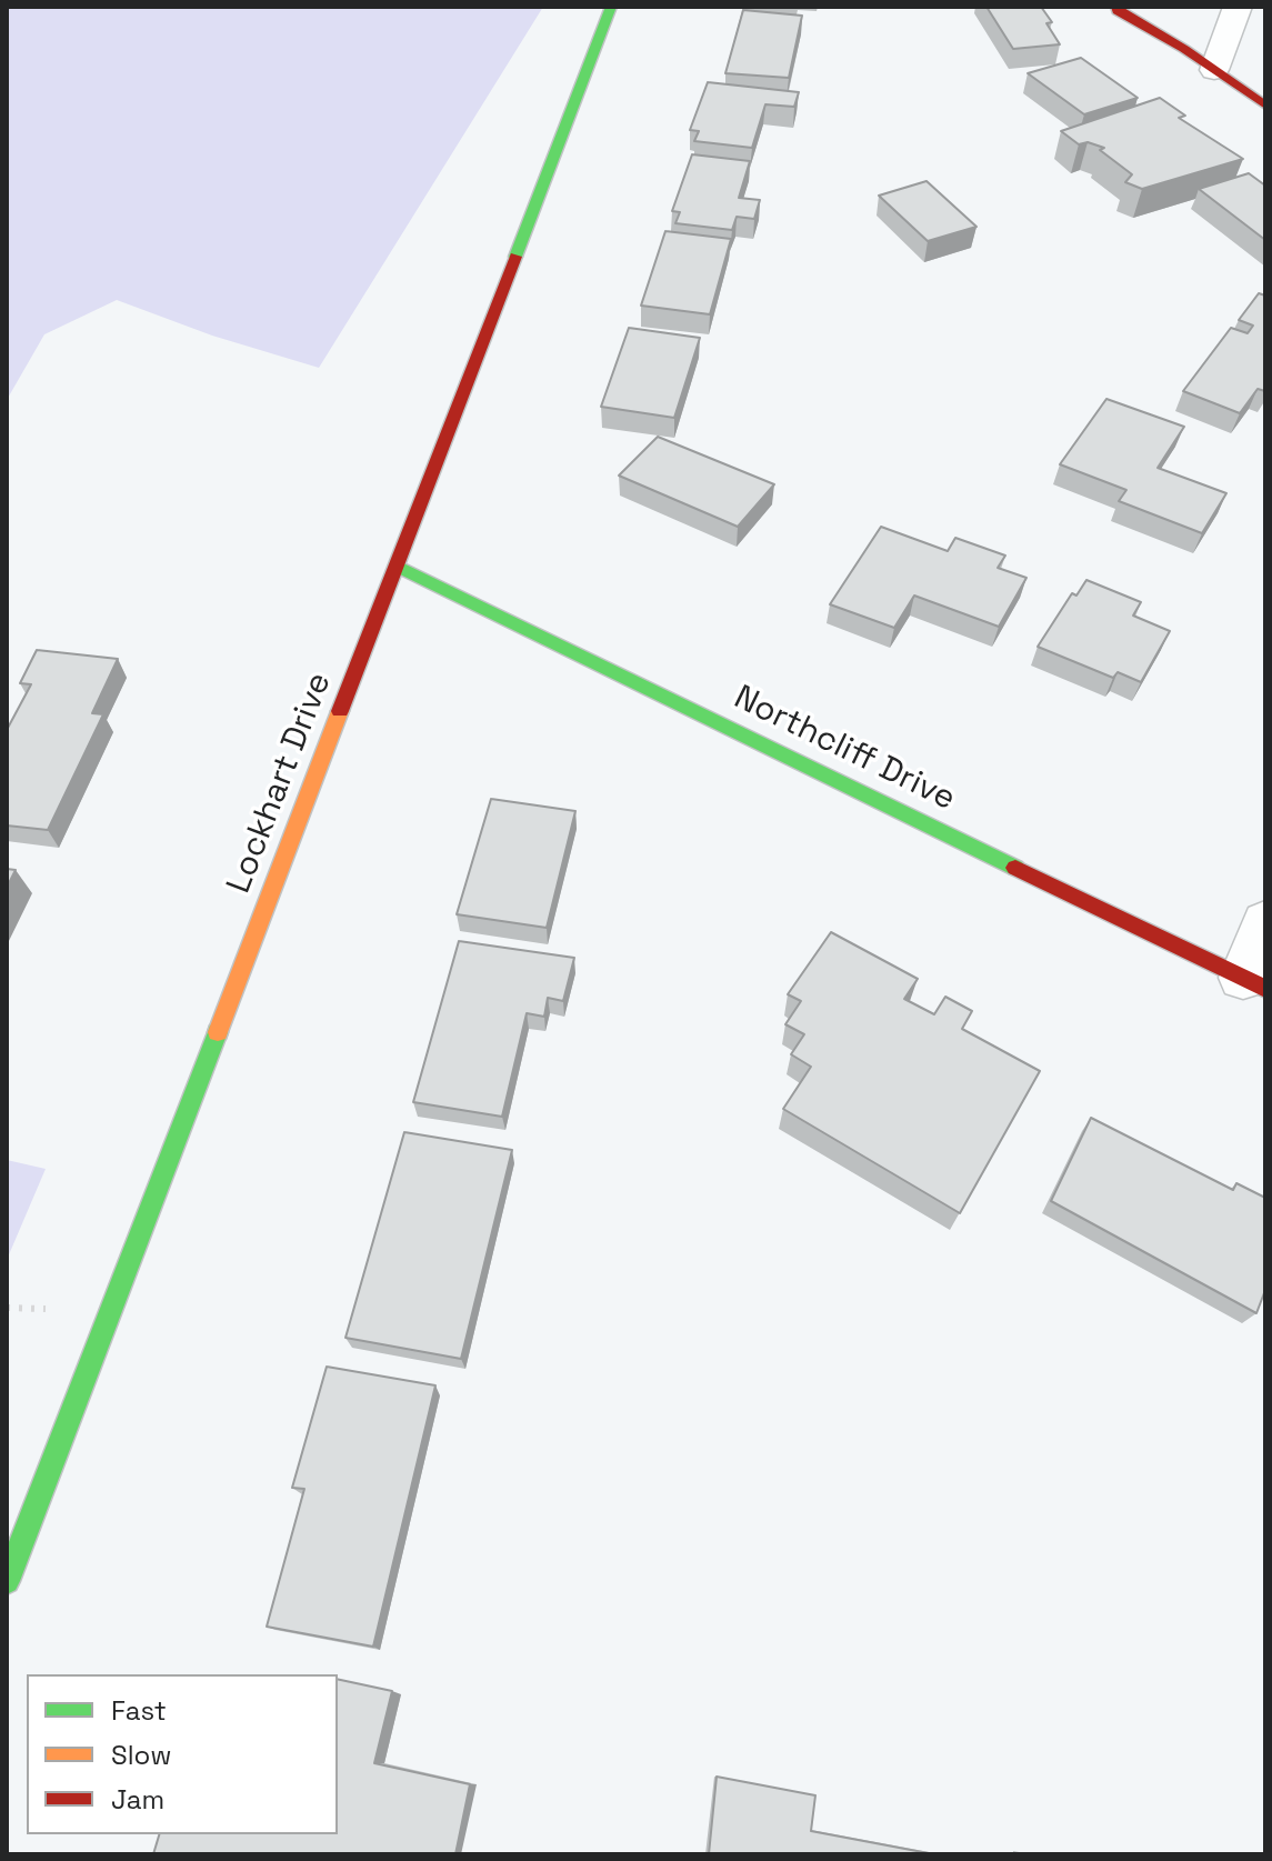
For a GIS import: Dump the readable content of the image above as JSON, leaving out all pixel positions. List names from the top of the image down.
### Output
{
  "streets": {
    "street": ["Northcliff Drive", "Lockhart Drive"]
  },
  "crossings": [
    ["Northcliff Drive", "Lockhart Drive"]
  ],
  "legend": ["Fast", "Slow", "Jam"]
}
